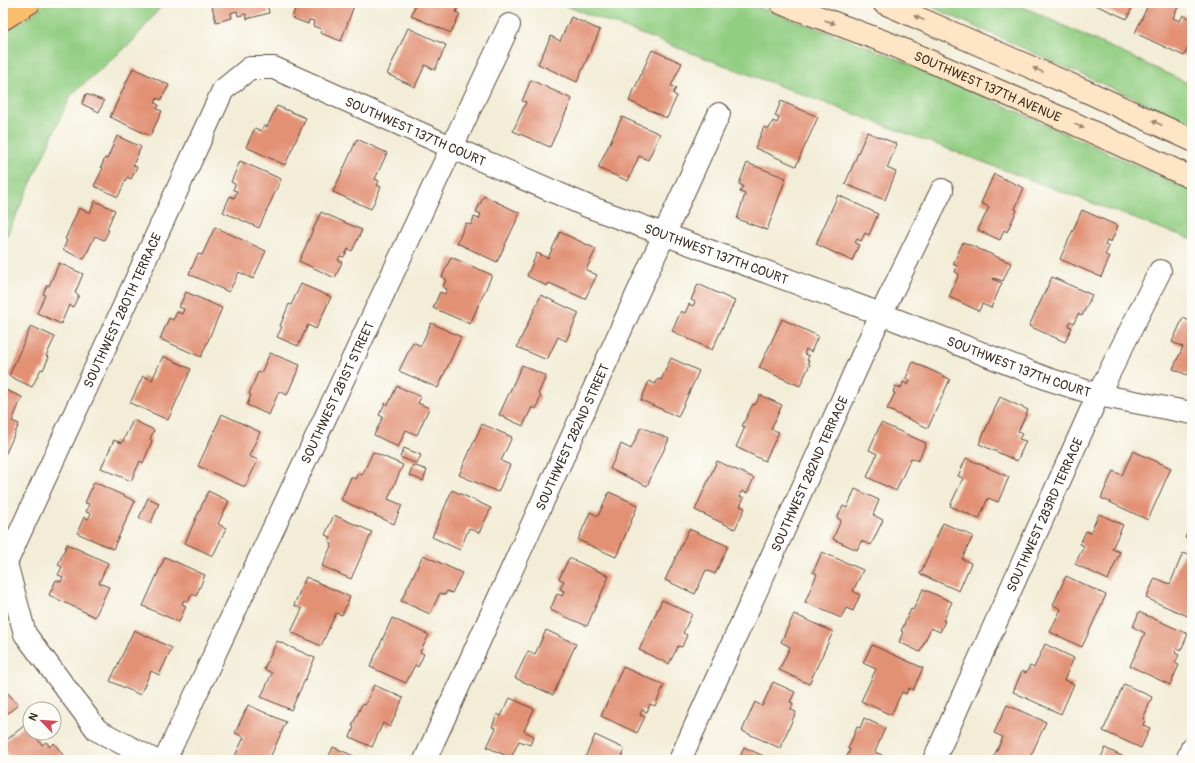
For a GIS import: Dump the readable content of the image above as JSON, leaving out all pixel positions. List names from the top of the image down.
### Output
{
  "streets": {
    "main road": ["SOUTHWEST 137TH AVENUE"],
    "street": [
      "SOUTHWEST 137TH COURT",
      "SOUTHWEST 280TH TERRACE",
      "SOUTHWEST 281ST STREET",
      "SOUTHWEST 282ND STREET",
      "SOUTHWEST 282ND TERRACE",
      "SOUTHWEST 283RD TERRACE"
    ]
  },
  "crossings": [
    ["SOUTHWEST 137TH COURT", "SOUTHWEST 280TH TERRACE"],
    ["SOUTHWEST 137TH COURT", "SOUTHWEST 281ST STREET"],
    ["SOUTHWEST 137TH COURT", "SOUTHWEST 282ND STREET"],
    ["SOUTHWEST 137TH COURT", "SOUTHWEST 282ND TERRACE"],
    ["SOUTHWEST 137TH COURT", "SOUTHWEST 283RD TERRACE"]
  ],
  "north": "top left"
}
